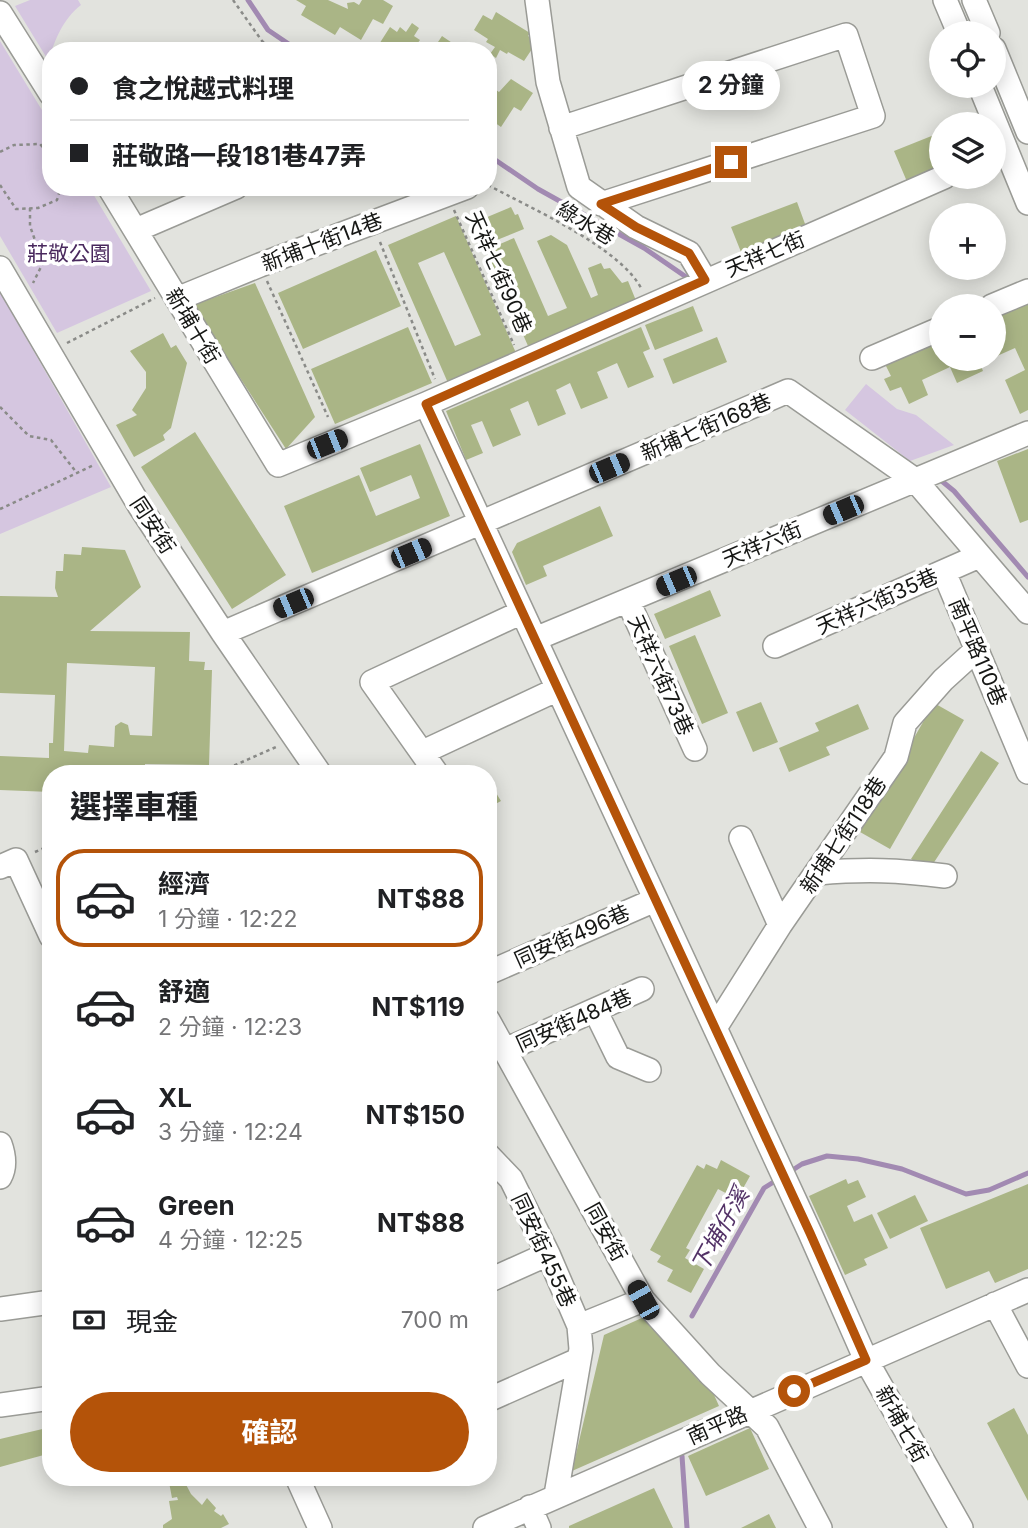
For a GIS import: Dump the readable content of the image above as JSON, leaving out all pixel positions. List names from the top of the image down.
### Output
{
  "streets": {
    "street": [
      "新埔十街14巷",
      "天祥七街",
      "新埔十街",
      "新埔七街168巷",
      "同安街",
      "天祥六街",
      "天祥六街35巷",
      "南平路110巷",
      "天祥六街73巷",
      "新埔七街118巷",
      "同安街496巷",
      "同安街484巷",
      "同安街455巷",
      "新埔七街",
      "南平路"
    ],
    "path": ["綠水巷", "天祥七街90巷"]
  },
  "crossings": [
    ["綠水巷", "天祥七街"],
    ["新埔十街14巷", "新埔十街"],
    ["天祥七街", "天祥七街90巷"],
    ["天祥七街", "新埔十街"],
    ["天祥七街", "新埔七街"],
    ["新埔七街168巷", "天祥六街"],
    ["新埔七街168巷", "新埔七街"],
    ["同安街", "同安街484巷"],
    ["同安街", "同安街455巷"],
    ["同安街", "南平路"],
    ["天祥六街", "天祥六街73巷"],
    ["天祥六街", "新埔七街"],
    ["天祥六街35巷", "南平路110巷"],
    ["南平路110巷", "新埔七街118巷"],
    ["新埔七街118巷", "新埔七街"],
    ["同安街496巷", "新埔七街"],
    ["新埔七街", "南平路"]
  ],
  "water": ["下埔仔溪"],
  "parks": ["莊敬公園"],
  "page": {
    "map_buttons": ["+", "−"],
    "banner": ["食之悅越式料理", "莊敬路一段181巷47弄"],
    "bubble": "2 分鐘",
    "heading": "選擇車種",
    "list": [
      {
        "name": "經濟",
        "note": "1 分鐘 · 12:22",
        "value": "NT$88"
      },
      {
        "name": "舒適",
        "note": "2 分鐘 · 12:23",
        "value": "NT$119"
      },
      {
        "name": "XL",
        "note": "3 分鐘 · 12:24",
        "value": "NT$150"
      },
      {
        "name": "Green",
        "note": "4 分鐘 · 12:25",
        "value": "NT$88"
      }
    ],
    "pay": ["現金", "700 m"],
    "buttons": "確認"
  }
}
